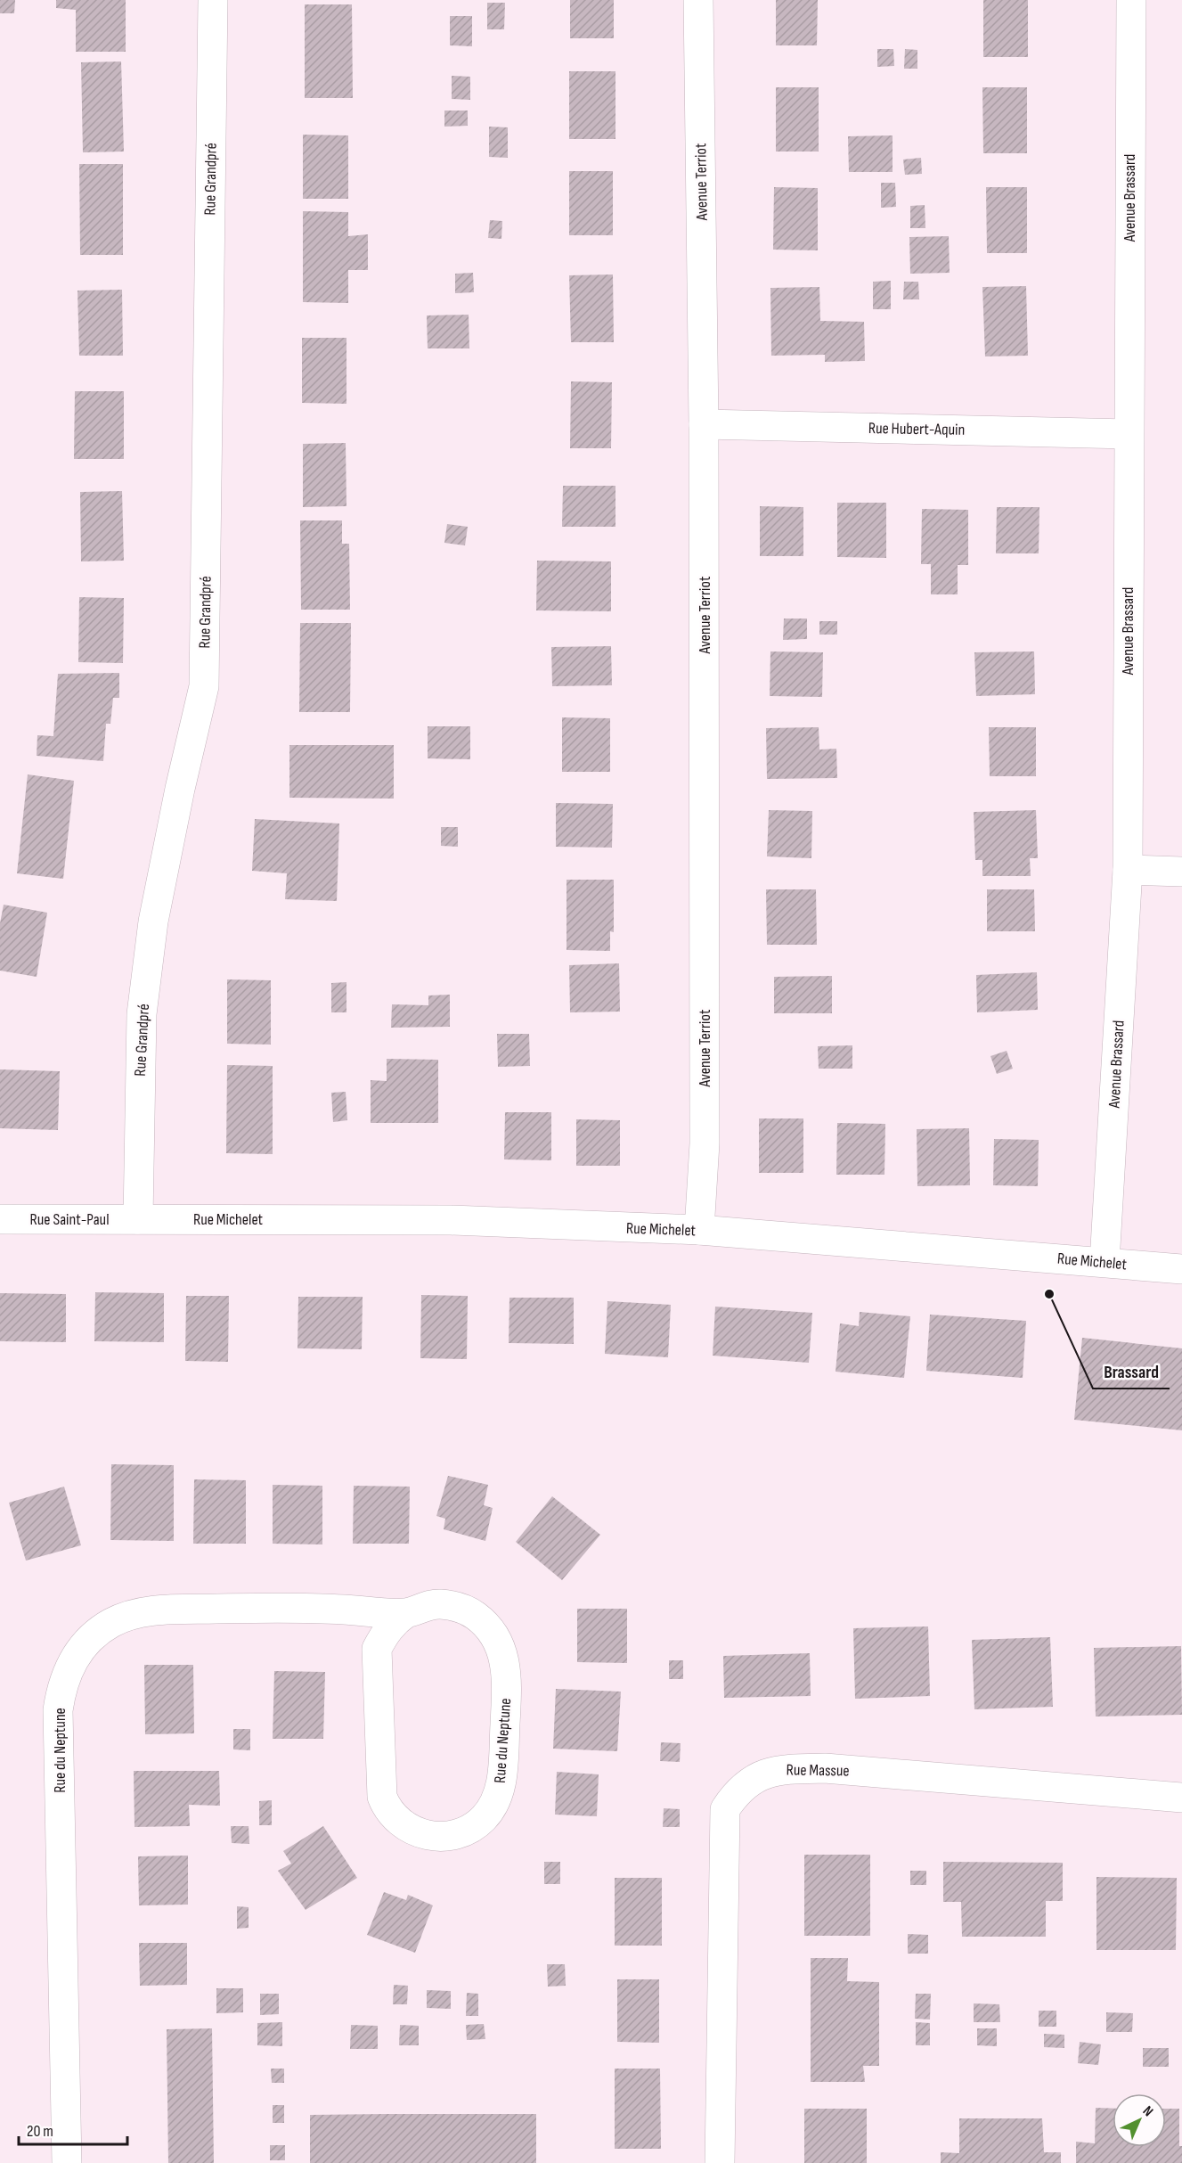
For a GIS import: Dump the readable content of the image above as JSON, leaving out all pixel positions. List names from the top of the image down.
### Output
{
  "streets": {
    "street": [
      "Rue Grandpré",
      "Avenue Terriot",
      "Avenue Brassard",
      "Rue Hubert-Aquin",
      "Rue Saint-Paul",
      "Rue Michelet",
      "Rue du Neptune",
      "Rue Massue"
    ]
  },
  "crossings": [
    ["Rue Grandpré", "Rue Saint-Paul"],
    ["Rue Grandpré", "Rue Michelet"],
    ["Avenue Terriot", "Rue Hubert-Aquin"],
    ["Avenue Terriot", "Rue Michelet"],
    ["Avenue Brassard", "Rue Hubert-Aquin"],
    ["Avenue Brassard", "Rue Michelet"],
    ["Rue Saint-Paul", "Rue Michelet"]
  ],
  "places": ["Brassard"],
  "scale_bar": "20 m",
  "north": "top right"
}
